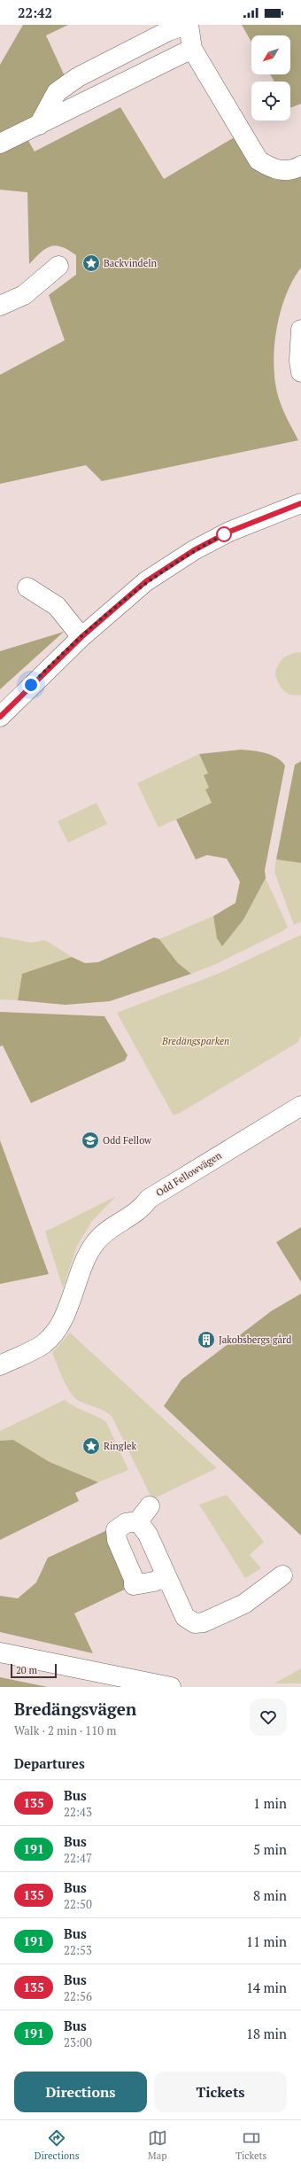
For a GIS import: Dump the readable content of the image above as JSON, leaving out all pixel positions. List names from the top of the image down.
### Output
{
  "streets": {
    "street": ["Odd Fellowvägen"]
  },
  "parks": ["Bredängsparken"],
  "places": {
    "place": ["Backvindeln", "Ringlek"],
    "school or university": ["Odd Fellow"],
    "building": ["Jakobsbergs gård"]
  },
  "lines": ["bus line 135"],
  "scale_bar": "20 m",
  "north": "bottom left",
  "page": {
    "status": "22:42",
    "scale": "20 m",
    "heading": [
      ["Bredängsvägen", "Walk · 2 min · 110 m"],
      "Departures"
    ],
    "list": [
      {
        "mark": "135",
        "name": "Bus",
        "note": "22:43",
        "value": "1 min"
      },
      {
        "mark": "191",
        "name": "Bus",
        "note": "22:47",
        "value": "5 min"
      },
      {
        "mark": "135",
        "name": "Bus",
        "note": "22:50",
        "value": "8 min"
      },
      {
        "mark": "191",
        "name": "Bus",
        "note": "22:53",
        "value": "11 min"
      },
      {
        "mark": "135",
        "name": "Bus",
        "note": "22:56",
        "value": "14 min"
      },
      {
        "mark": "191",
        "name": "Bus",
        "note": "23:00",
        "value": "18 min"
      }
    ],
    "buttons": ["Directions", "Tickets"],
    "tabs": ["Directions", "Map", "Tickets"]
  }
}
